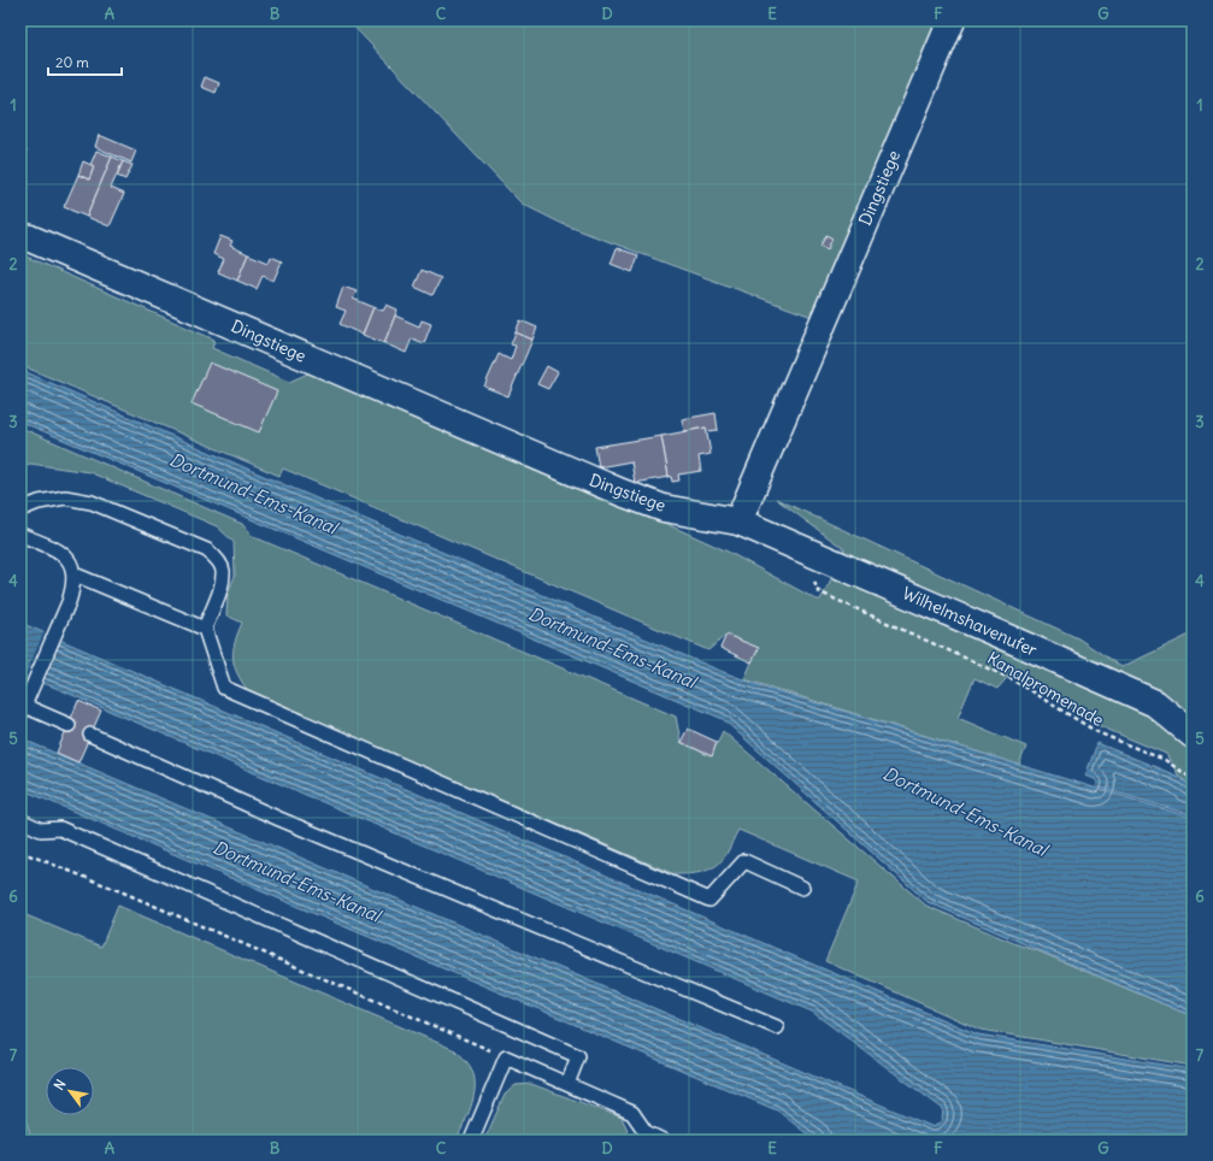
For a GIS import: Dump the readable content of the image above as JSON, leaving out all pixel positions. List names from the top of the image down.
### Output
{
  "streets": {
    "street": ["Dingstiege", "Wilhelmshavenufer"],
    "path": ["Kanalpromenade"]
  },
  "crossings": [
    ["Dingstiege", "Wilhelmshavenufer"]
  ],
  "water": ["Dortmund-Ems-Kanal"],
  "scale_bar": "20 m",
  "north": "top left",
  "grid": {
    "columns": [
      "A",
      "B",
      "C",
      "D",
      "E",
      "F",
      "G"
    ],
    "rows": [
      "1",
      "2",
      "3",
      "4",
      "5",
      "6",
      "7"
    ]
  }
}
